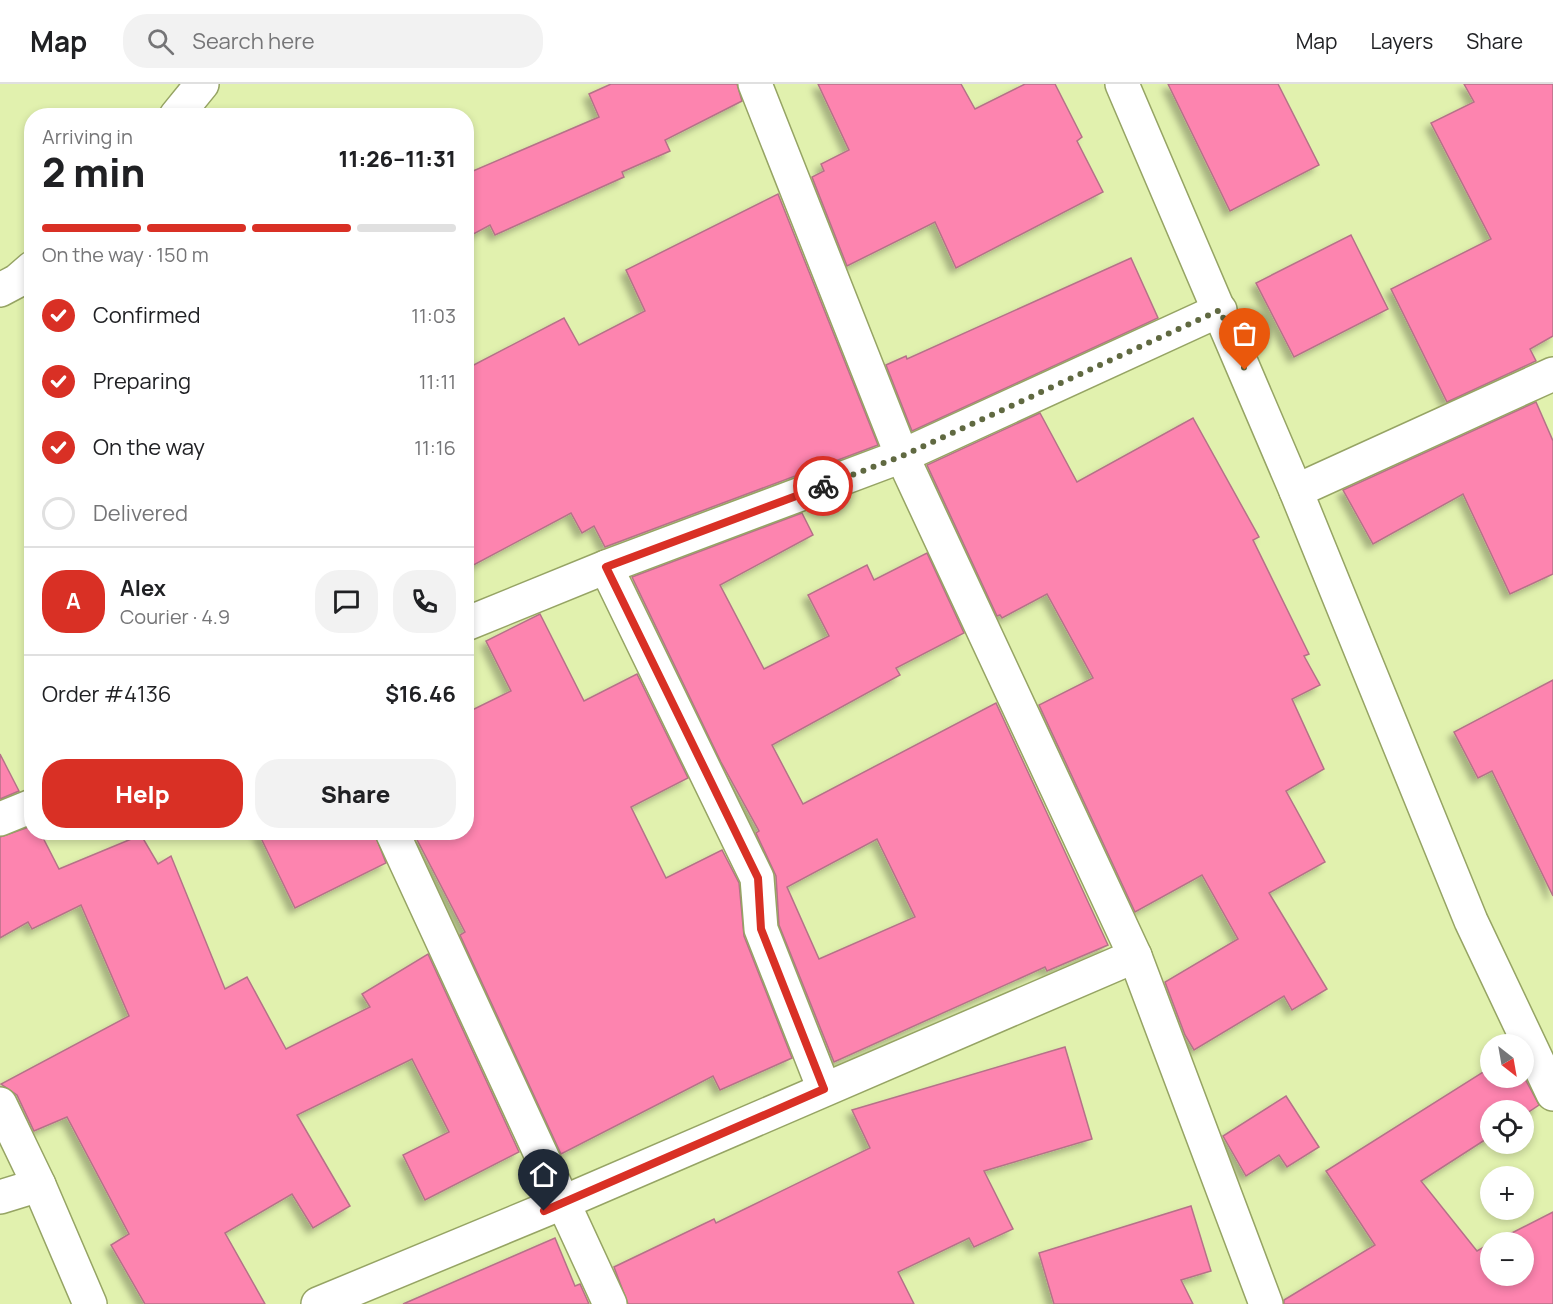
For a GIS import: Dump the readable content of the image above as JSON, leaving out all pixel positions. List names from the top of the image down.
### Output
{
  "north": "bottom right",
  "page": {
    "header": "Map",
    "search": "Search here",
    "nav": ["Map", "Layers", "Share"],
    "heading": ["2 min", "Arriving in", "11:26–11:31"],
    "panel": [
      "Alex",
      "Courier · 4.9",
      "Order #4136",
      "$16.46"
    ],
    "bar": "On the way · 150 m",
    "list": [
      ["Confirmed", "11:03"],
      ["Preparing", "11:11"],
      ["On the way", "11:16"],
      "Delivered"
    ],
    "round": "A",
    "buttons": ["Help", "Share"],
    "map_buttons": ["+", "−"]
  }
}
